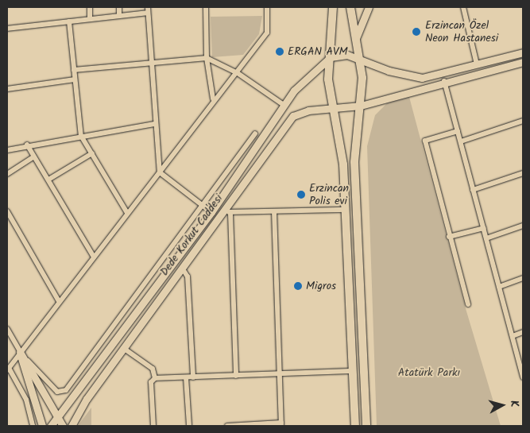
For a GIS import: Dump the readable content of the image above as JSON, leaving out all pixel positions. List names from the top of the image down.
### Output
{
  "streets": {
    "main road": ["Dede Korkut Caddesi"]
  },
  "parks": ["Atatürk Parkı"],
  "places": [
    "Erzincan Özel Neon Hastanesi",
    "ERGAN AVM",
    "Erzincan Polis evi",
    "Migros"
  ],
  "north": "right"
}
